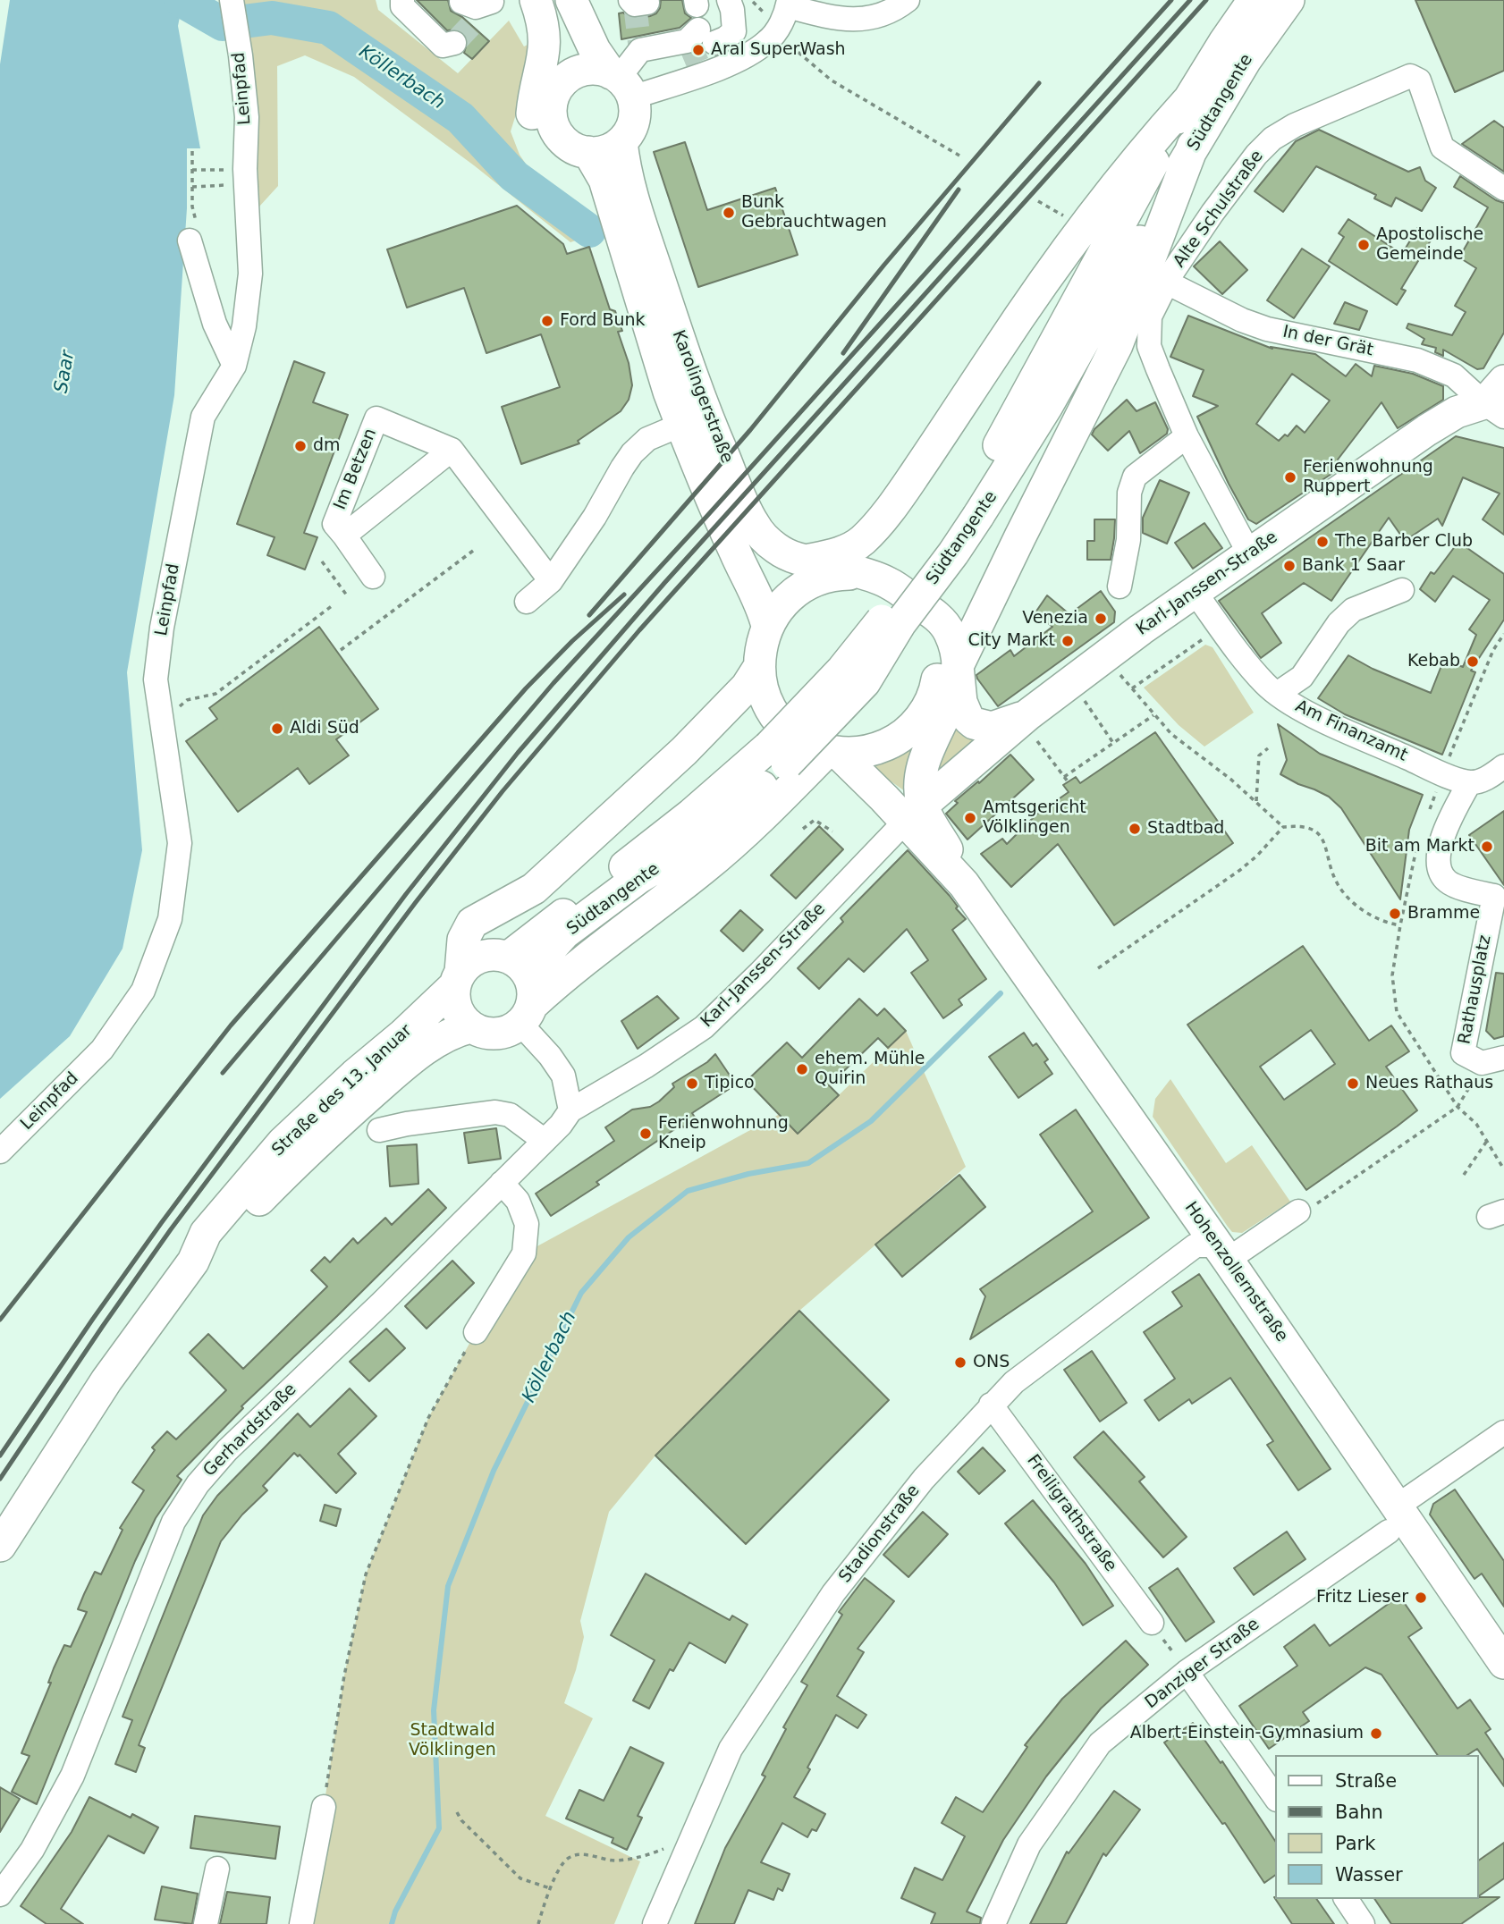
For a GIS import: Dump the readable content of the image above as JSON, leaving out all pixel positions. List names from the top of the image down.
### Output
{
  "streets": {
    "main road": [
      "Südtangente",
      "Karolingerstraße",
      "Karl-Janssen-Straße",
      "Straße des 13. Januar",
      "Hohenzollernstraße"
    ],
    "street": [
      "Leinpfad",
      "Alte Schulstraße",
      "In der Grät",
      "Im Betzen",
      "Am Finanzamt",
      "Rathausplatz",
      "Gerhardstraße",
      "Freiligrathstraße",
      "Stadionstraße",
      "Danziger Straße"
    ]
  },
  "crossings": [
    ["Südtangente", "Straße des 13. Januar"],
    ["Alte Schulstraße", "In der Grät"],
    ["Alte Schulstraße", "Karl-Janssen-Straße"],
    ["In der Grät", "Karl-Janssen-Straße"],
    ["Karolingerstraße", "Karl-Janssen-Straße"],
    ["Karolingerstraße", "Hohenzollernstraße"],
    ["Karl-Janssen-Straße", "Am Finanzamt"],
    ["Karl-Janssen-Straße", "Hohenzollernstraße"],
    ["Karl-Janssen-Straße", "Gerhardstraße"],
    ["Am Finanzamt", "Rathausplatz"],
    ["Hohenzollernstraße", "Stadionstraße"],
    ["Hohenzollernstraße", "Danziger Straße"],
    ["Freiligrathstraße", "Stadionstraße"]
  ],
  "water": ["Köllerbach", "Saar"],
  "parks": ["Stadtwald Völklingen"],
  "places": [
    "Aral SuperWash",
    "Bunk Gebrauchtwagen",
    "Apostolische Gemeinde",
    "Ford Bunk",
    "dm",
    "Ferienwohnung Ruppert",
    "The Barber Club",
    "Bank 1 Saar",
    "Venezia",
    "City Markt",
    "Kebab",
    "Aldi Süd",
    "Amtsgericht Völklingen",
    "Stadtbad",
    "Bit am Markt",
    "Bramme",
    "ehem. Mühle Quirin",
    "Tipico",
    "Neues Rathaus",
    "Ferienwohnung Kneip",
    "ONS",
    "Fritz Lieser",
    "Albert-Einstein-Gymnasium"
  ],
  "legend": [
    "Straße",
    "Bahn",
    "Park",
    "Wasser"
  ]
}
